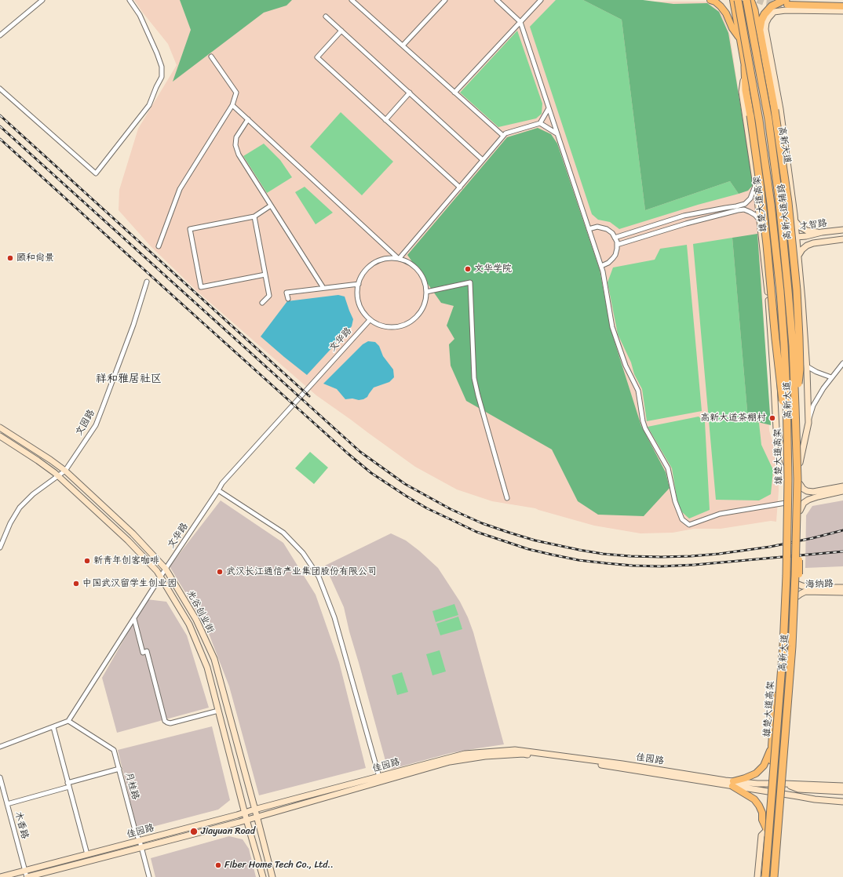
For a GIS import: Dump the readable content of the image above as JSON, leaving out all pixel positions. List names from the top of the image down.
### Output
{
  "streets": {
    "highway": ["雄楚大道高架"],
    "main road": [
      "高新大道",
      "高新大道辅路",
      "才智路",
      "海纳路",
      "光谷创业街",
      "佳园路"
    ],
    "street": [
      "文华路",
      "文园路",
      "月桂路",
      "木香路"
    ]
  },
  "crossings": [
    ["高新大道", "雄楚大道高架"],
    ["高新大道", "高新大道辅路"],
    ["高新大道", "才智路"],
    ["高新大道", "海纳路"],
    ["高新大道", "佳园路"],
    ["高新大道辅路", "才智路"],
    ["文华路", "光谷创业街"],
    ["文华路", "月桂路"],
    ["文园路", "光谷创业街"],
    ["光谷创业街", "佳园路"],
    ["佳园路", "月桂路"],
    ["佳园路", "木香路"]
  ],
  "districts": ["祥和雅居社区"],
  "places": [
    "颐和尚景",
    "文华学院",
    "高新大道茶棚村",
    "新青年创客咖啡",
    "武汉长江通信产业集团股份有限公司",
    "中国武汉留学生创业园",
    "Jiayuan Road",
    "Fiber Home Tech Co., Ltd.."
  ]
}
